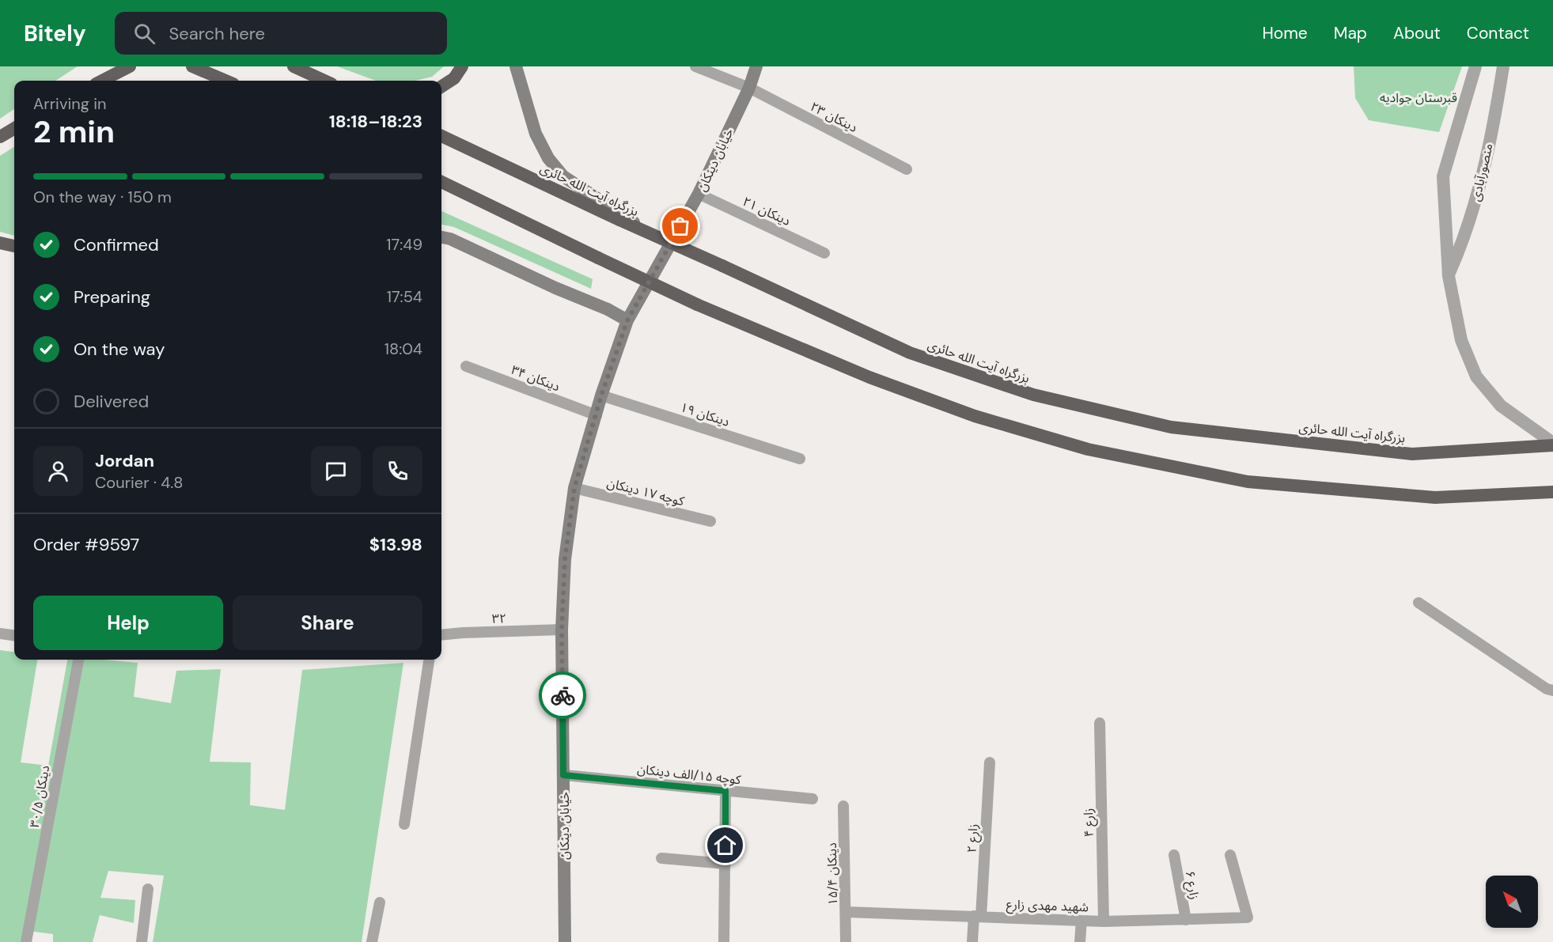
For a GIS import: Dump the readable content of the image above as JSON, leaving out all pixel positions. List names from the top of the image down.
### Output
{
  "streets": {
    "highway": ["بزرگراه آیت الله حائری"],
    "main road": ["خیابان دینکان"],
    "street": [
      "۲۳ دینکان",
      "منصورآبادی",
      "۲۱ دینکان",
      "۳۴ دینکان",
      "۱۹ دینکان",
      "کوچه ۱۷ دینکان",
      "۳۲",
      "کوچه ۱۵/الف دینکان",
      "۳۰/۵ دینکان",
      "۴ زارع",
      "۲ زارع",
      "۱۵/۴ دینکان",
      "۶ زارع",
      "شهید مهدی زارع"
    ]
  },
  "crossings": [
    ["۲۳ دینکان", "خیابان دینکان"],
    ["خیابان دینکان", "۲۱ دینکان"],
    ["خیابان دینکان", "۳۴ دینکان"],
    ["خیابان دینکان", "۱۹ دینکان"],
    ["خیابان دینکان", "کوچه ۱۷ دینکان"],
    ["خیابان دینکان", "۳۲"],
    ["خیابان دینکان", "کوچه ۱۵/الف دینکان"],
    ["۴ زارع", "شهید مهدی زارع"],
    ["۲ زارع", "شهید مهدی زارع"],
    ["۱۵/۴ دینکان", "شهید مهدی زارع"],
    ["۶ زارع", "شهید مهدی زارع"]
  ],
  "parks": ["قبرستان جوادیه"],
  "north": "top left",
  "page": {
    "header": "Bitely",
    "search": "Search here",
    "nav": [
      "Home",
      "Map",
      "About",
      "Contact"
    ],
    "heading": ["2 min", "Arriving in", "18:18–18:23"],
    "panel": [
      "Jordan",
      "Courier · 4.8",
      "Order #9597",
      "$13.98"
    ],
    "bar": "On the way · 150 m",
    "list": [
      ["Confirmed", "17:49"],
      ["Preparing", "17:54"],
      ["On the way", "18:04"],
      "Delivered"
    ],
    "buttons": ["Help", "Share"]
  }
}
